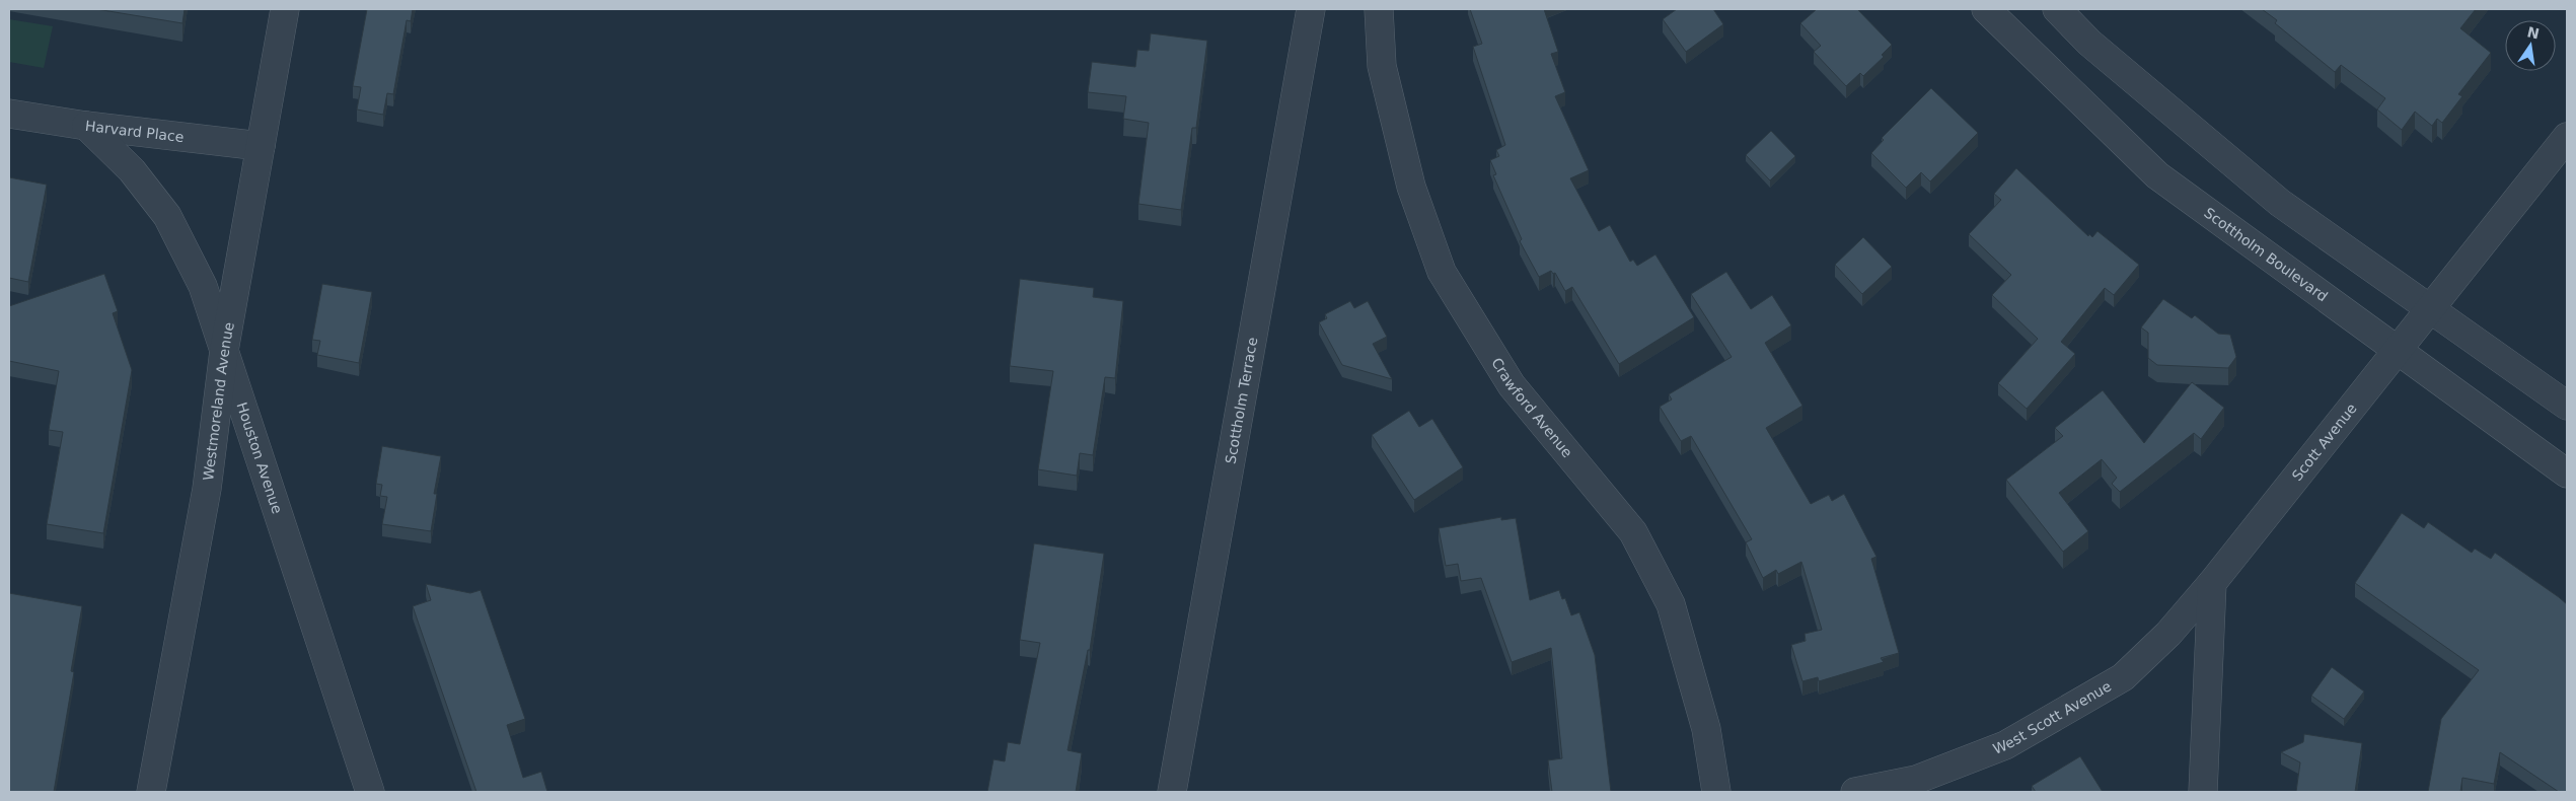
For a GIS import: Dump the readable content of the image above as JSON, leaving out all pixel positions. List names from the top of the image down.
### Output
{
  "streets": {
    "street": [
      "Harvard Place",
      "Scottholm Boulevard",
      "Westmoreland Avenue",
      "Scottholm Terrace",
      "Crawford Avenue",
      "Scott Avenue",
      "Houston Avenue",
      "West Scott Avenue"
    ]
  },
  "crossings": [
    ["Harvard Place", "Westmoreland Avenue"],
    ["Harvard Place", "Houston Avenue"],
    ["Scottholm Boulevard", "Scott Avenue"],
    ["Westmoreland Avenue", "Houston Avenue"],
    ["Scott Avenue", "West Scott Avenue"]
  ],
  "north": "top"
}
